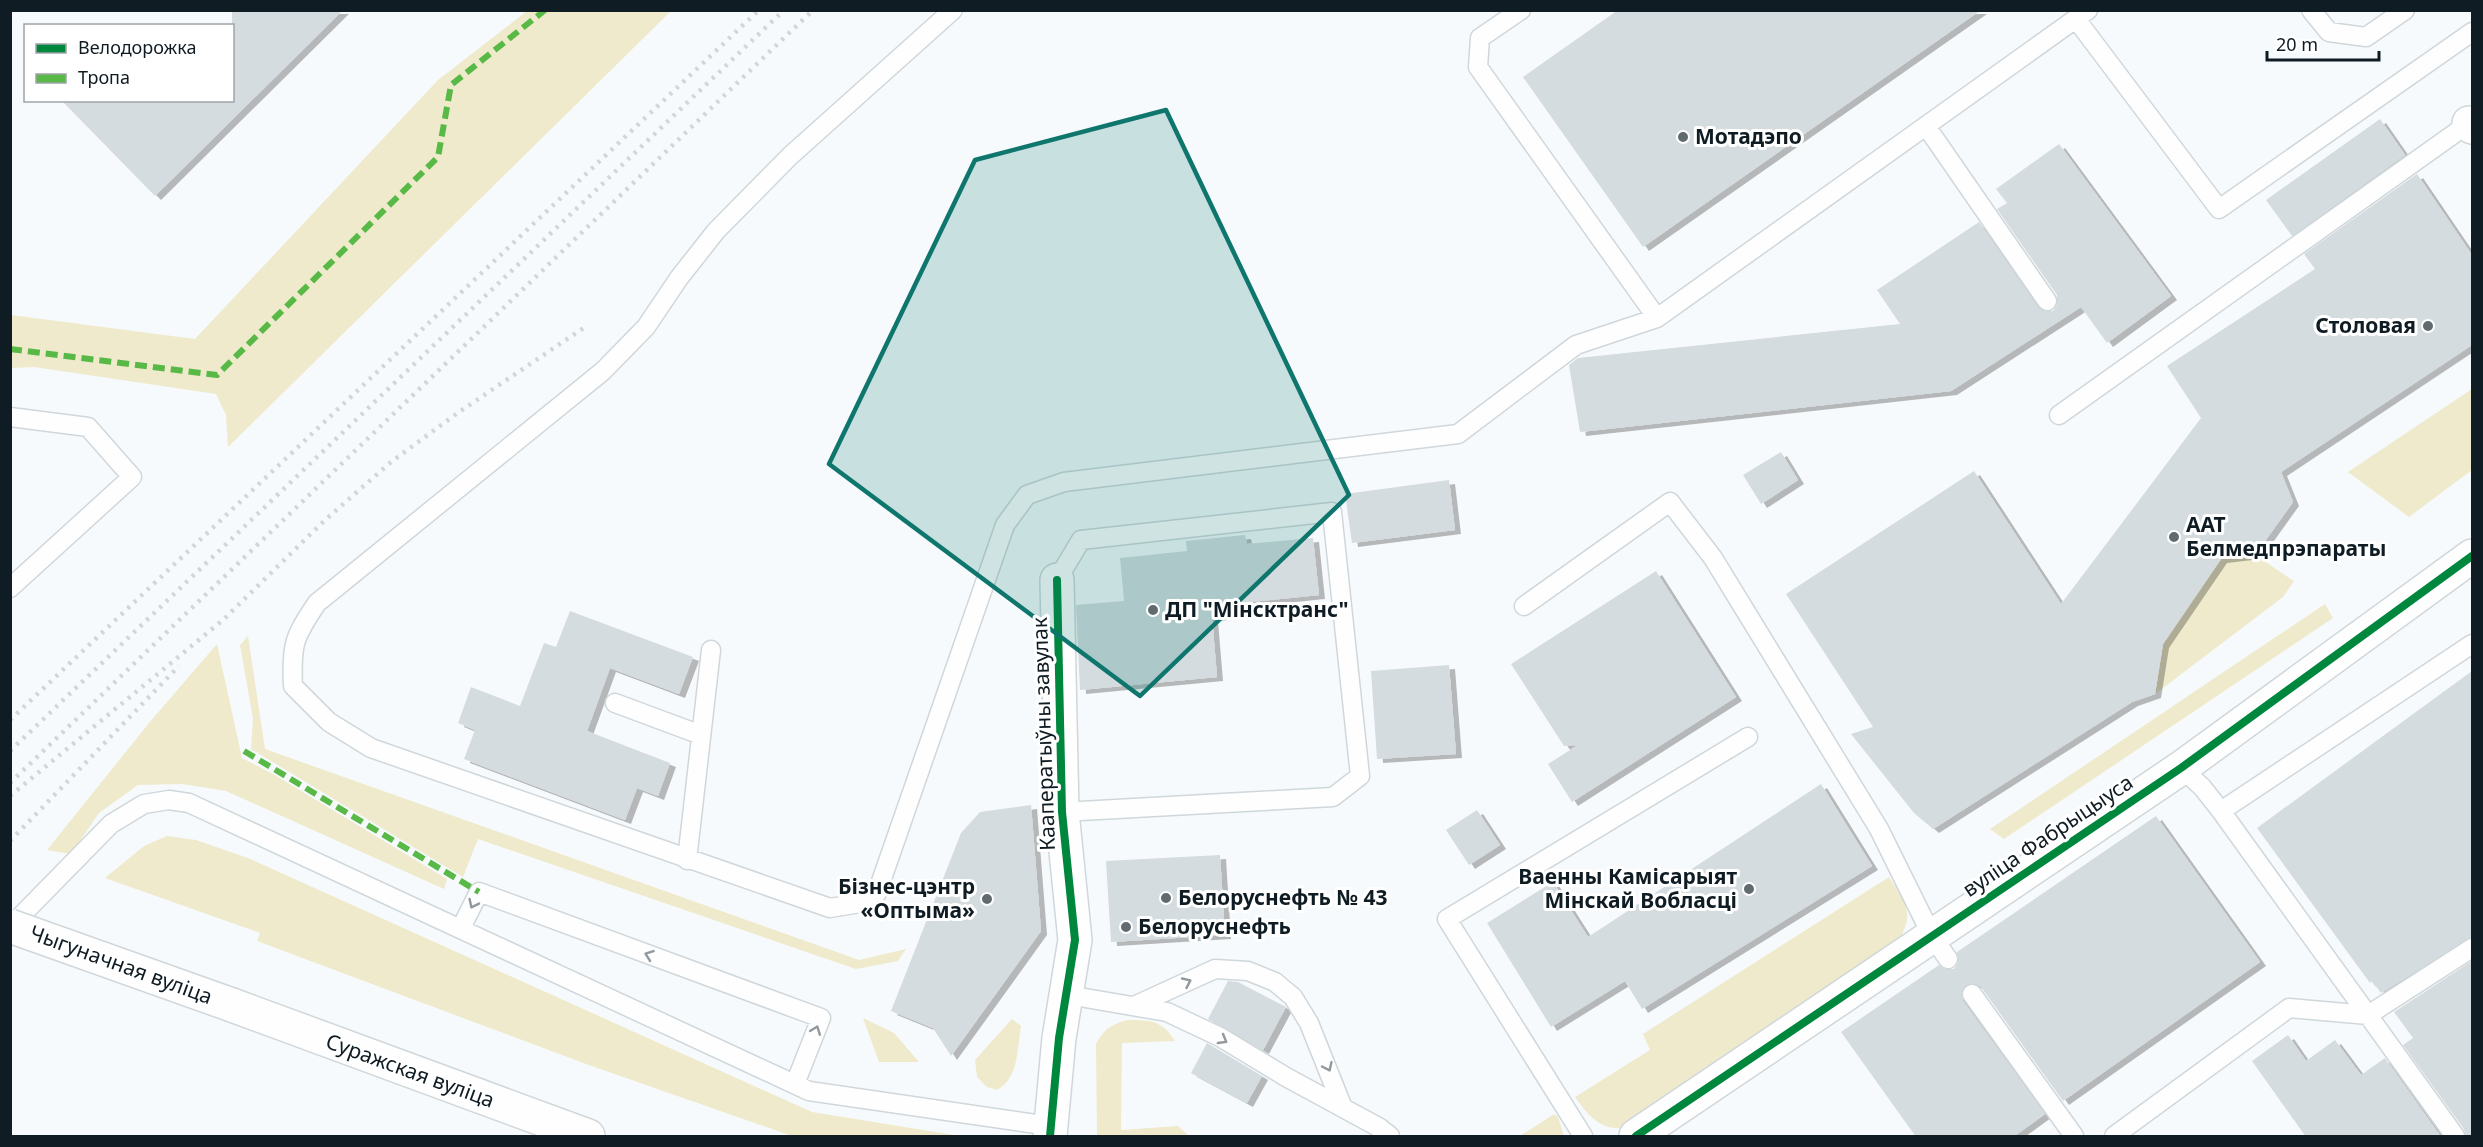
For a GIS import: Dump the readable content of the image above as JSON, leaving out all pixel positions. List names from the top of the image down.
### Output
{
  "streets": {
    "street": [
      "Кааператыўны завулак",
      "вуліца Фабрыцыуса",
      "Чыгуначная вуліца",
      "Суражская вуліца"
    ]
  },
  "crossings": [
    ["Чыгуначная вуліца", "Суражская вуліца"]
  ],
  "places": [
    "Мотадэпо",
    "Столовая",
    "ААТ Белмедпрэпараты",
    "ДП \"Мінсктранс\"",
    "Ваенны Камісарыят Мінскай Вобласці",
    "Белоруснефть № 43",
    "Бізнес-цэнтр «Оптыма»",
    "Белоруснефть"
  ],
  "legend": ["Велодорожка", "Тропа"],
  "scale_bar": "20 m"
}
